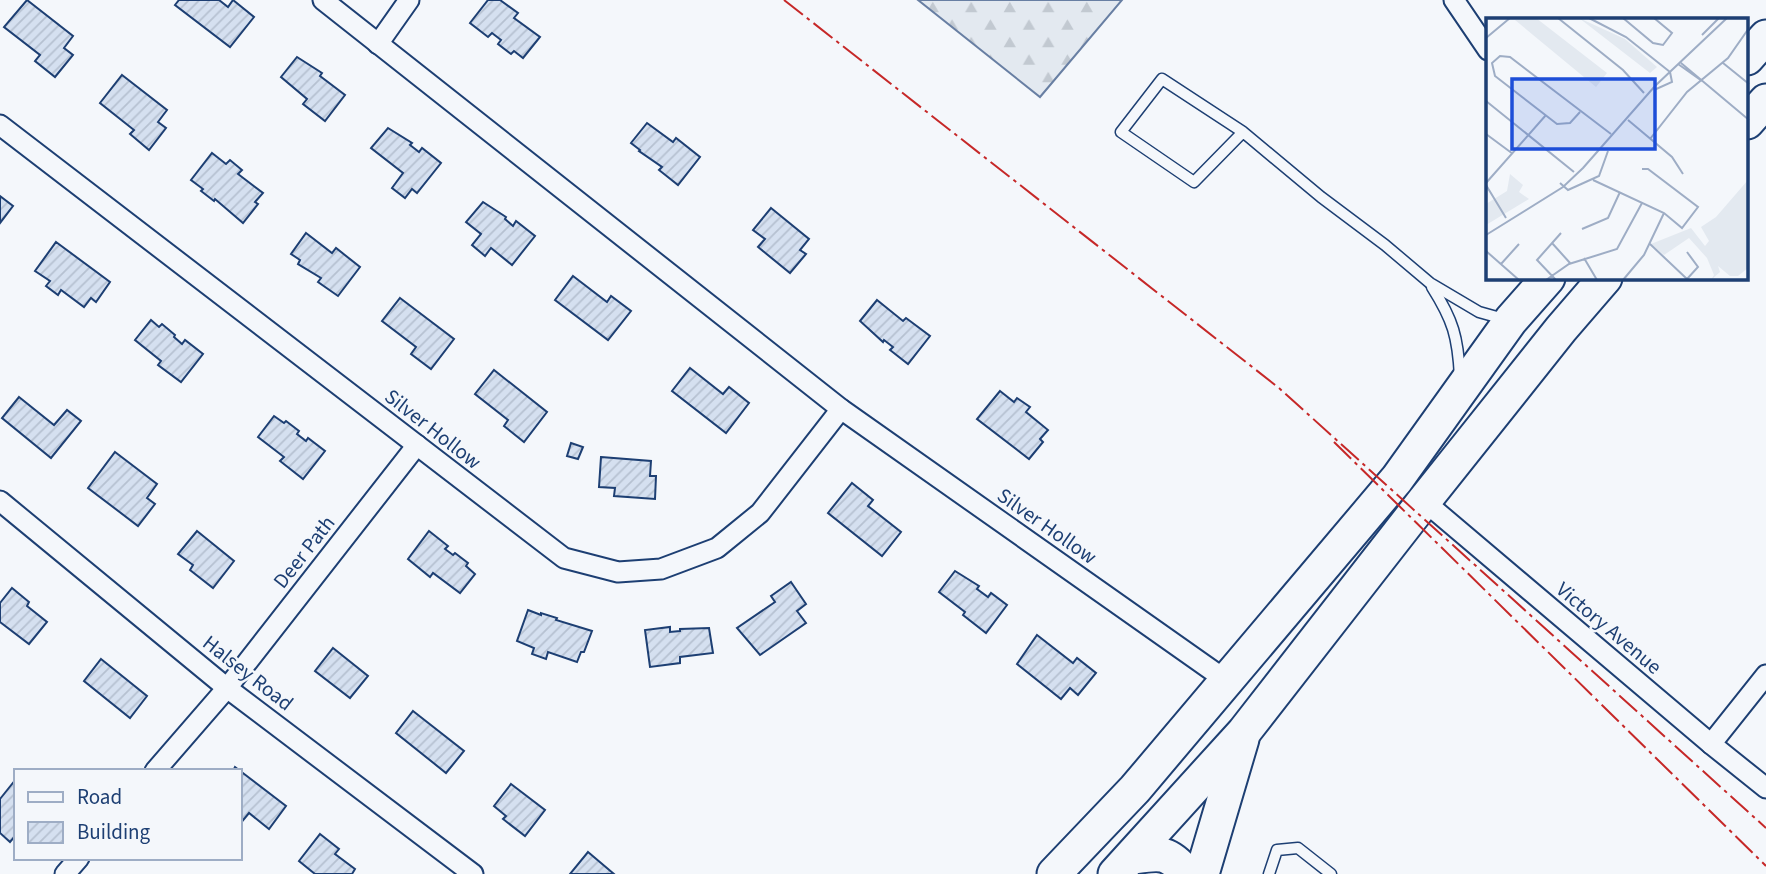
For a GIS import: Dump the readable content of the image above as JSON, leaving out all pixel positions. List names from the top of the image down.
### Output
{
  "streets": {
    "street": [
      "Silver Hollow",
      "Deer Path",
      "Victory Avenue",
      "Halsey Road"
    ]
  },
  "crossings": [
    ["Silver Hollow", "Deer Path"],
    ["Deer Path", "Halsey Road"]
  ],
  "legend": ["Road", "Building"]
}
